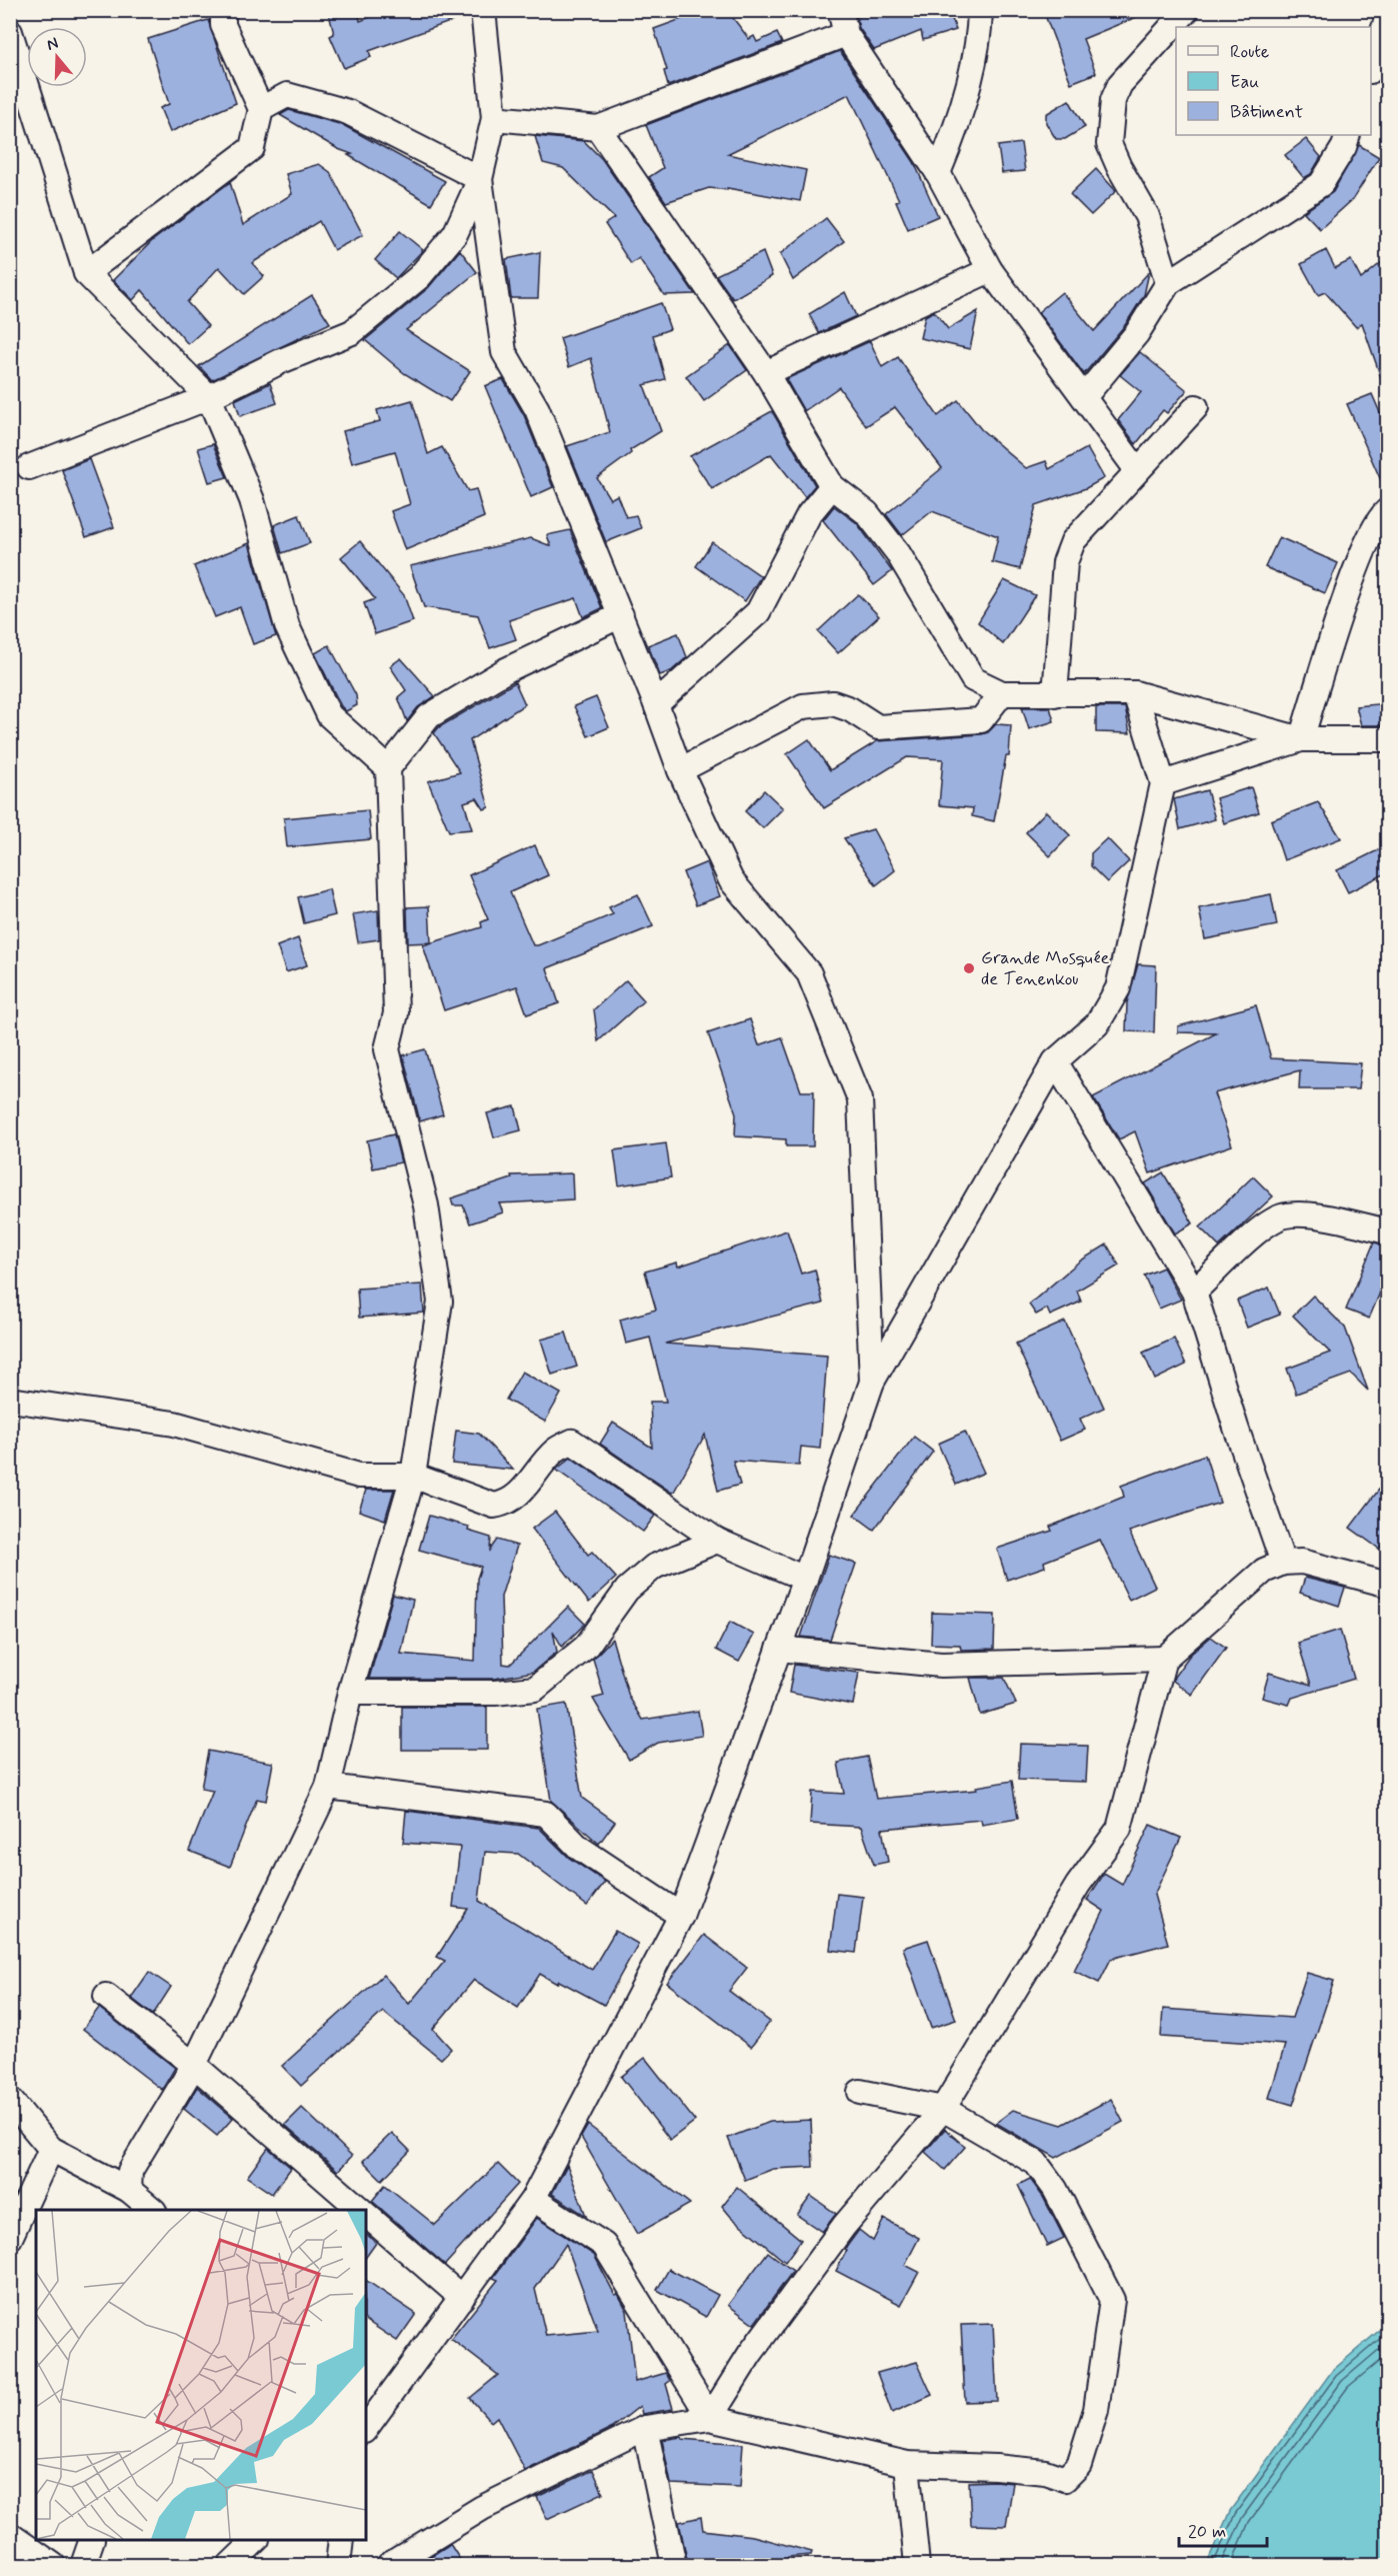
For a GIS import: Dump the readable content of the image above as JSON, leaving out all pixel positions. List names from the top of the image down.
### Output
{
  "places": ["Grande Mosquée de Tenenkou"],
  "legend": ["Route", "Eau", "Bâtiment"],
  "scale_bar": "20 m",
  "north": "top"
}
